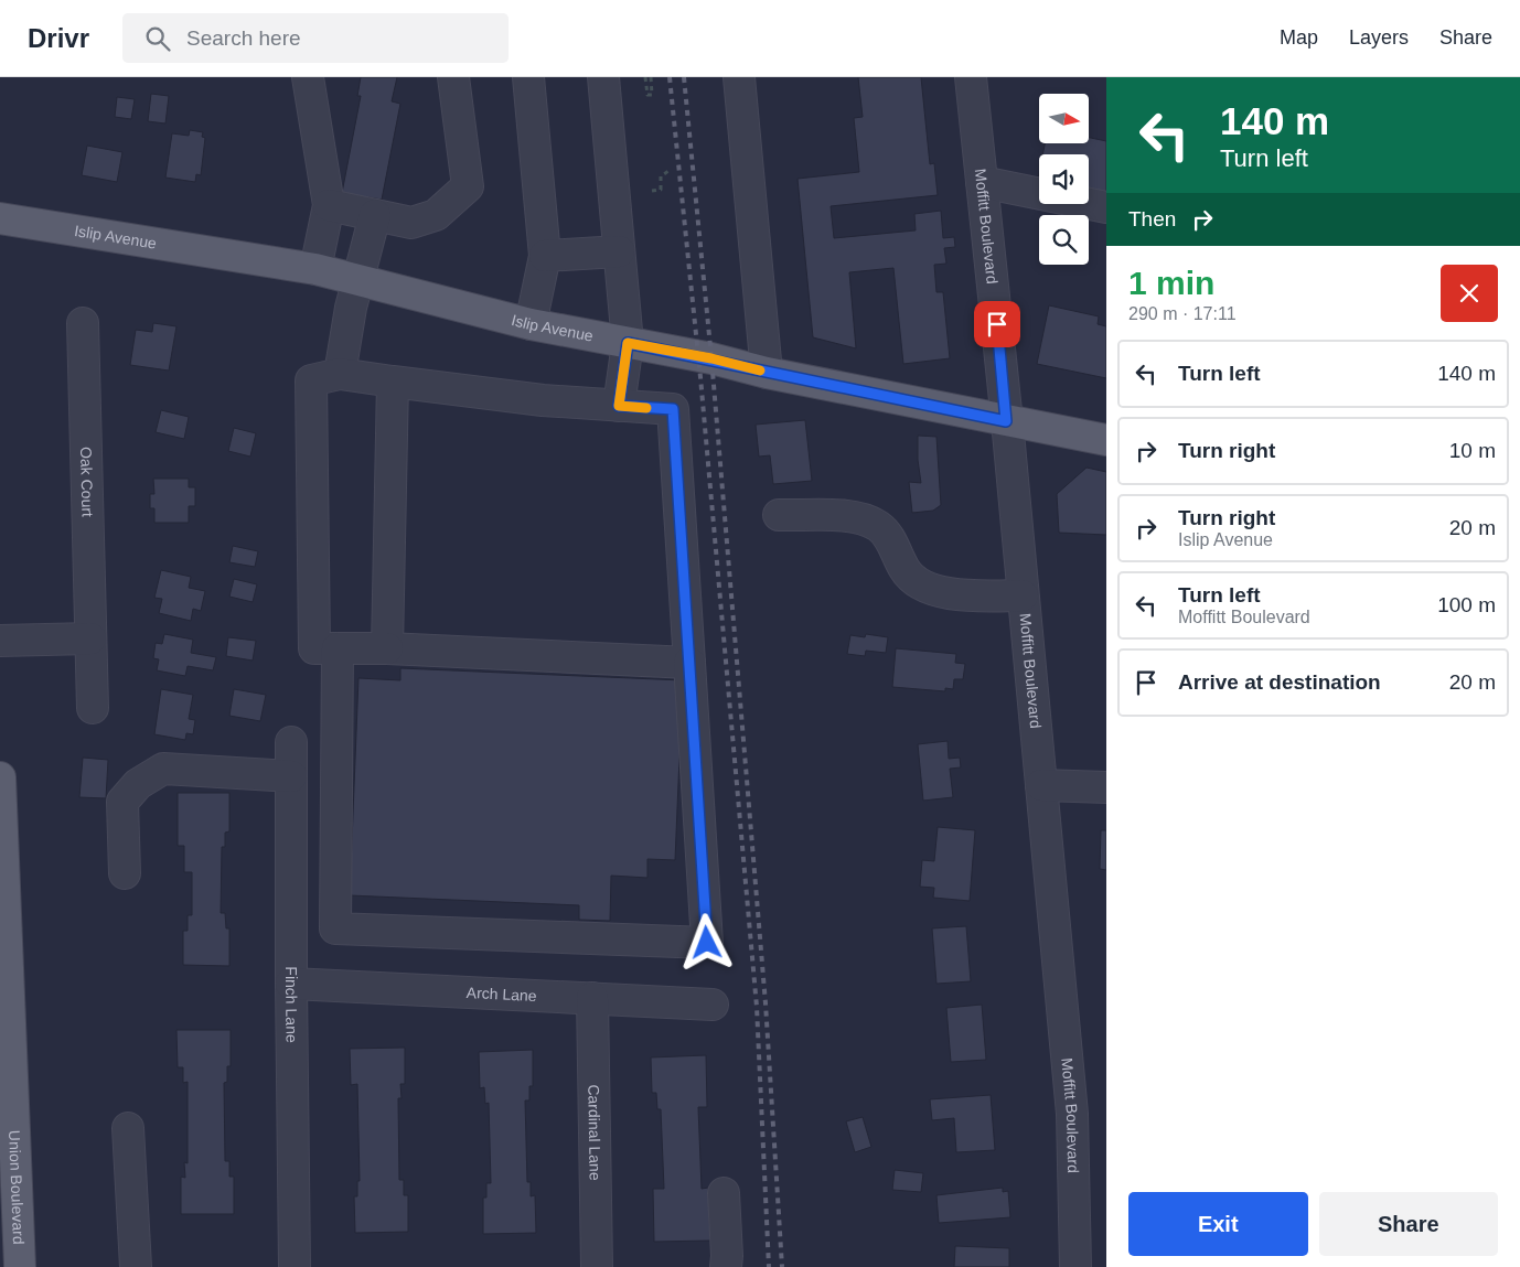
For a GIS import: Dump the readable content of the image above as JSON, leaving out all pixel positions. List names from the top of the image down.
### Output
{
  "streets": {
    "main road": ["Islip Avenue", "Union Boulevard"],
    "street": [
      "Moffitt Boulevard",
      "Oak Court",
      "Arch Lane",
      "Finch Lane",
      "Cardinal Lane"
    ]
  },
  "crossings": [
    ["Moffitt Boulevard", "Islip Avenue"],
    ["Arch Lane", "Finch Lane"],
    ["Arch Lane", "Cardinal Lane"]
  ],
  "north": "right",
  "page": {
    "header": "Drivr",
    "search": "Search here",
    "nav": ["Map", "Layers", "Share"],
    "turn": ["140 m", "Turn left"],
    "then": "Then",
    "heading": ["1 min", "290 m · 17:11"],
    "list": [
      {
        "name": "Turn left",
        "value": "140 m"
      },
      {
        "name": "Turn right",
        "value": "10 m"
      },
      {
        "name": "Turn right",
        "note": "Islip Avenue",
        "value": "20 m"
      },
      {
        "name": "Turn left",
        "note": "Moffitt Boulevard",
        "value": "100 m"
      },
      {
        "name": "Arrive at destination",
        "value": "20 m"
      }
    ],
    "buttons": ["Exit", "Share"]
  }
}
